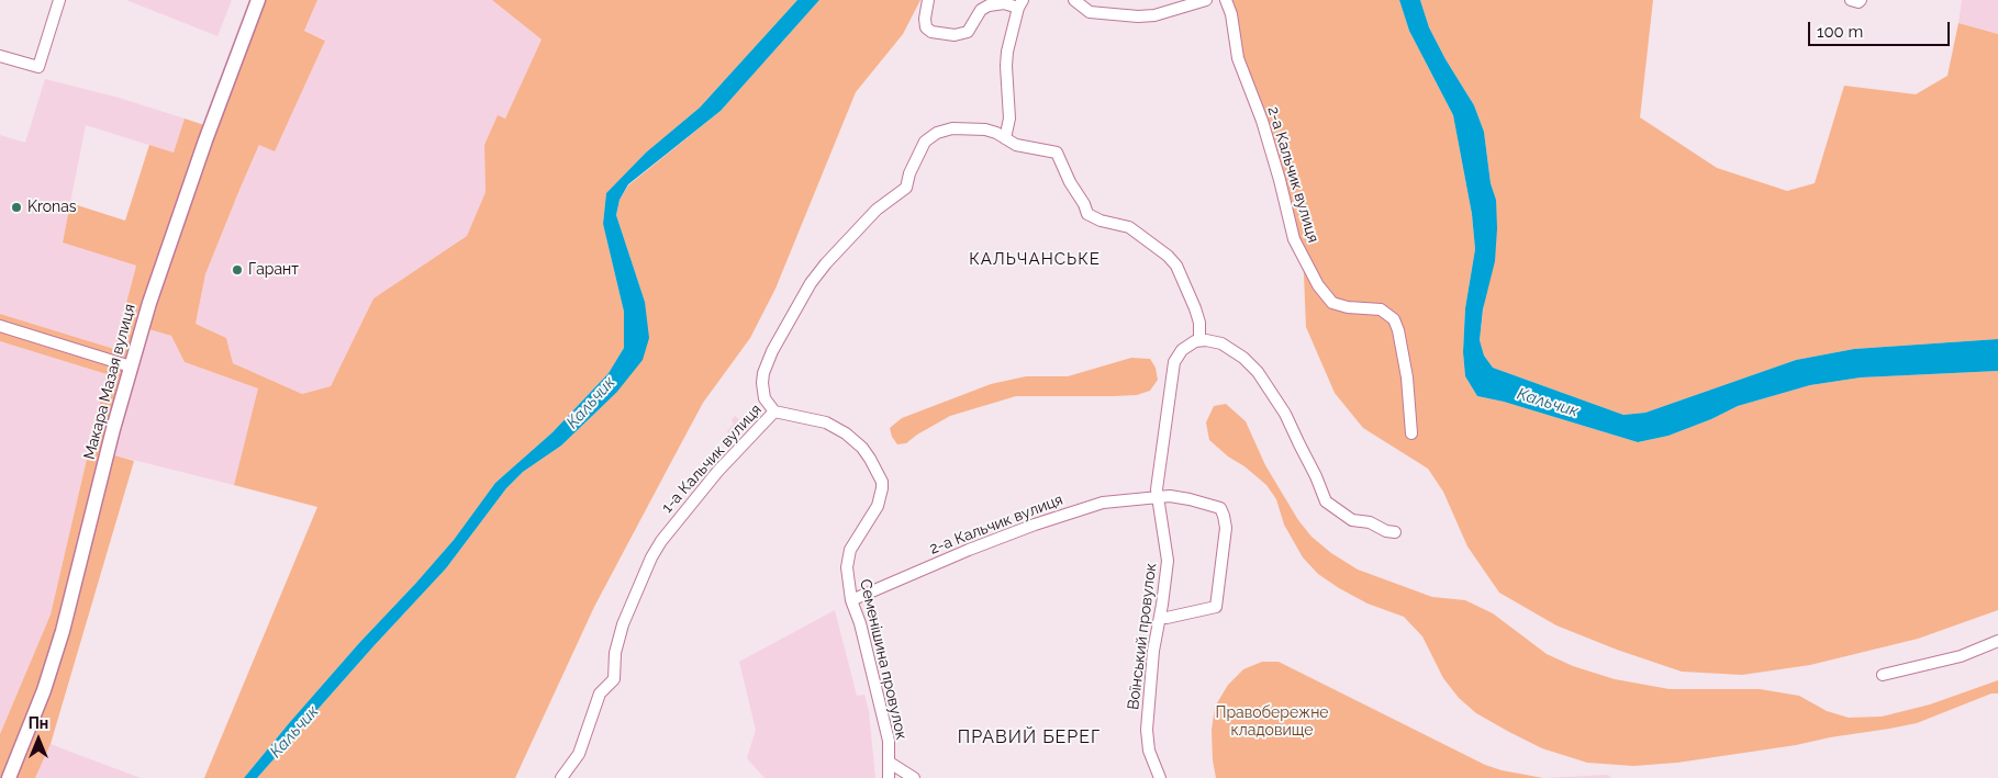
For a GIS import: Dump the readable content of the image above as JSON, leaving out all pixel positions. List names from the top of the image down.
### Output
{
  "streets": {
    "main road": ["Макара Мазая вулиця"],
    "street": [
      "2-а Кальчик вулиця",
      "1-а Кальчик вулиця",
      "Воїнський провулок",
      "Семенішина провулок"
    ]
  },
  "crossings": [
    ["2-а Кальчик вулиця", "Воїнський провулок"],
    ["2-а Кальчик вулиця", "Семенішина провулок"],
    ["1-а Кальчик вулиця", "Семенішина провулок"]
  ],
  "districts": ["КАЛЬЧАНСЬКЕ", "ПРАВИЙ БЕРЕГ"],
  "water": ["Кальчик"],
  "parks": ["Правобережне кладовище"],
  "places": ["Kronas", "Гарант"],
  "scale_bar": "100 m",
  "north": "top"
}
